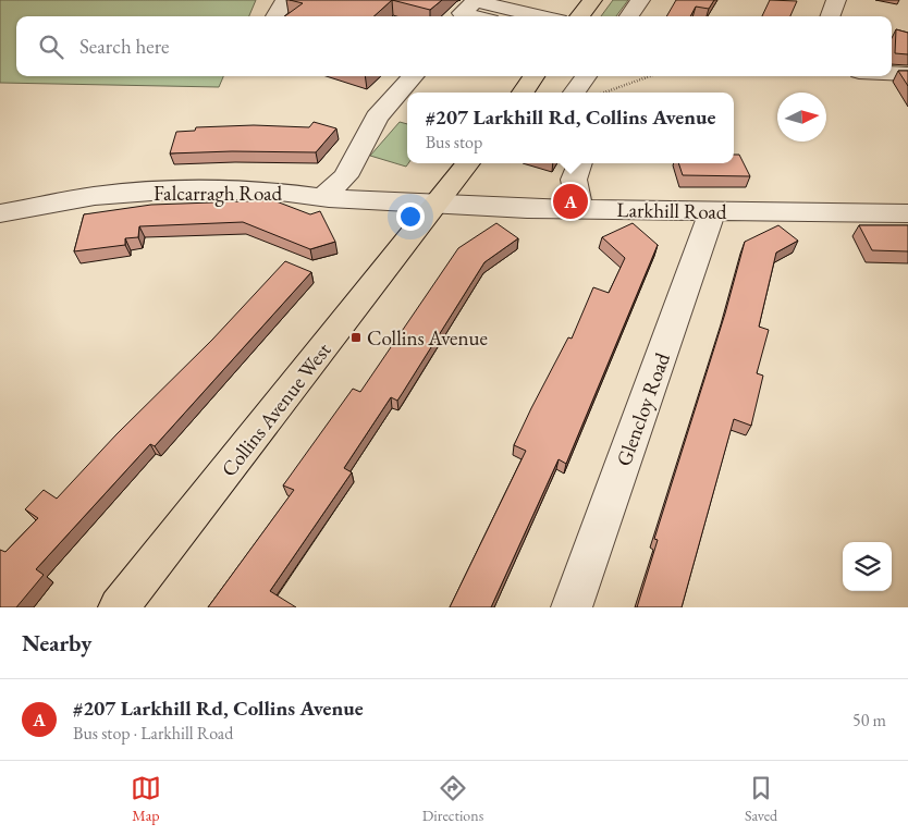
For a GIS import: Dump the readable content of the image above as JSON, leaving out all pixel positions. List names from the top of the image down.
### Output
{
  "streets": {
    "main road": ["Collins Avenue West"],
    "street": ["Falcarragh Road", "Larkhill Road", "Glencloy Road"]
  },
  "crossings": [
    ["Falcarragh Road", "Larkhill Road"],
    ["Falcarragh Road", "Collins Avenue West"],
    ["Larkhill Road", "Collins Avenue West"],
    ["Larkhill Road", "Glencloy Road"]
  ],
  "places": {
    "transit": ["Collins Avenue"]
  },
  "north": "right",
  "page": {
    "search": "Search here",
    "popup": ["#207 Larkhill Rd, Collins Avenue", "Bus stop"],
    "pins": "A",
    "heading": "Nearby",
    "list": [
      {
        "mark": "A",
        "name": "#207 Larkhill Rd, Collins Avenue",
        "note": "Bus stop · Larkhill Road",
        "value": "50 m"
      }
    ],
    "nav": ["Map", "Directions", "Saved"]
  }
}
